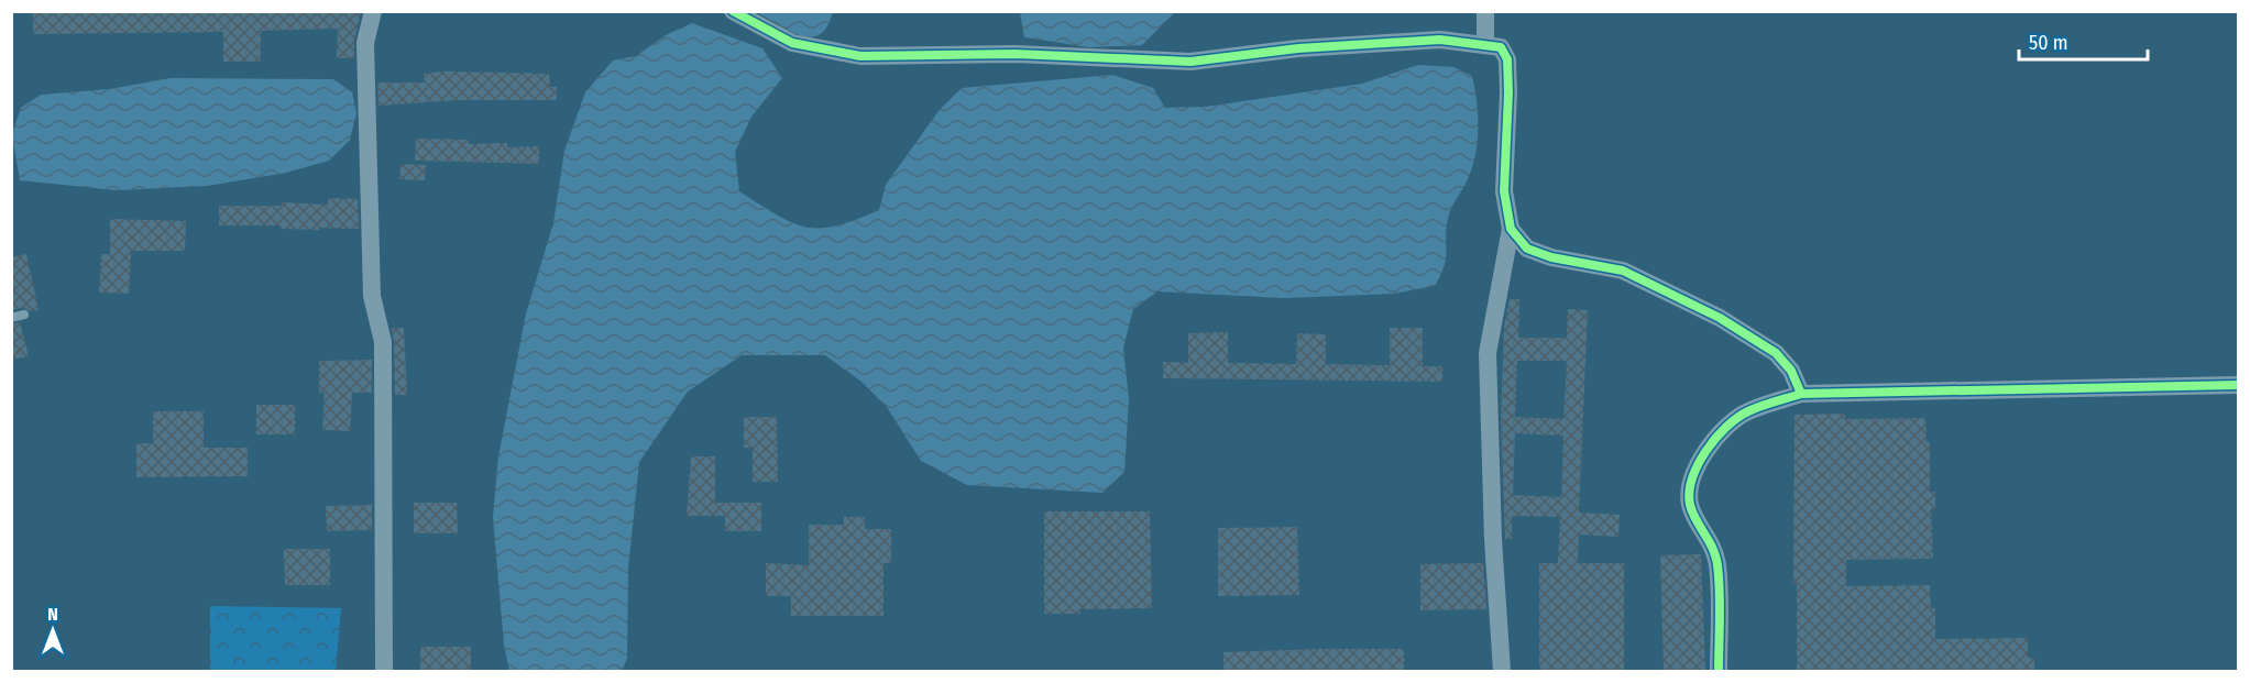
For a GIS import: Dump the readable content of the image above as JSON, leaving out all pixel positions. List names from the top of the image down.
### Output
{
  "scale_bar": "50 m",
  "north": "top"
}
